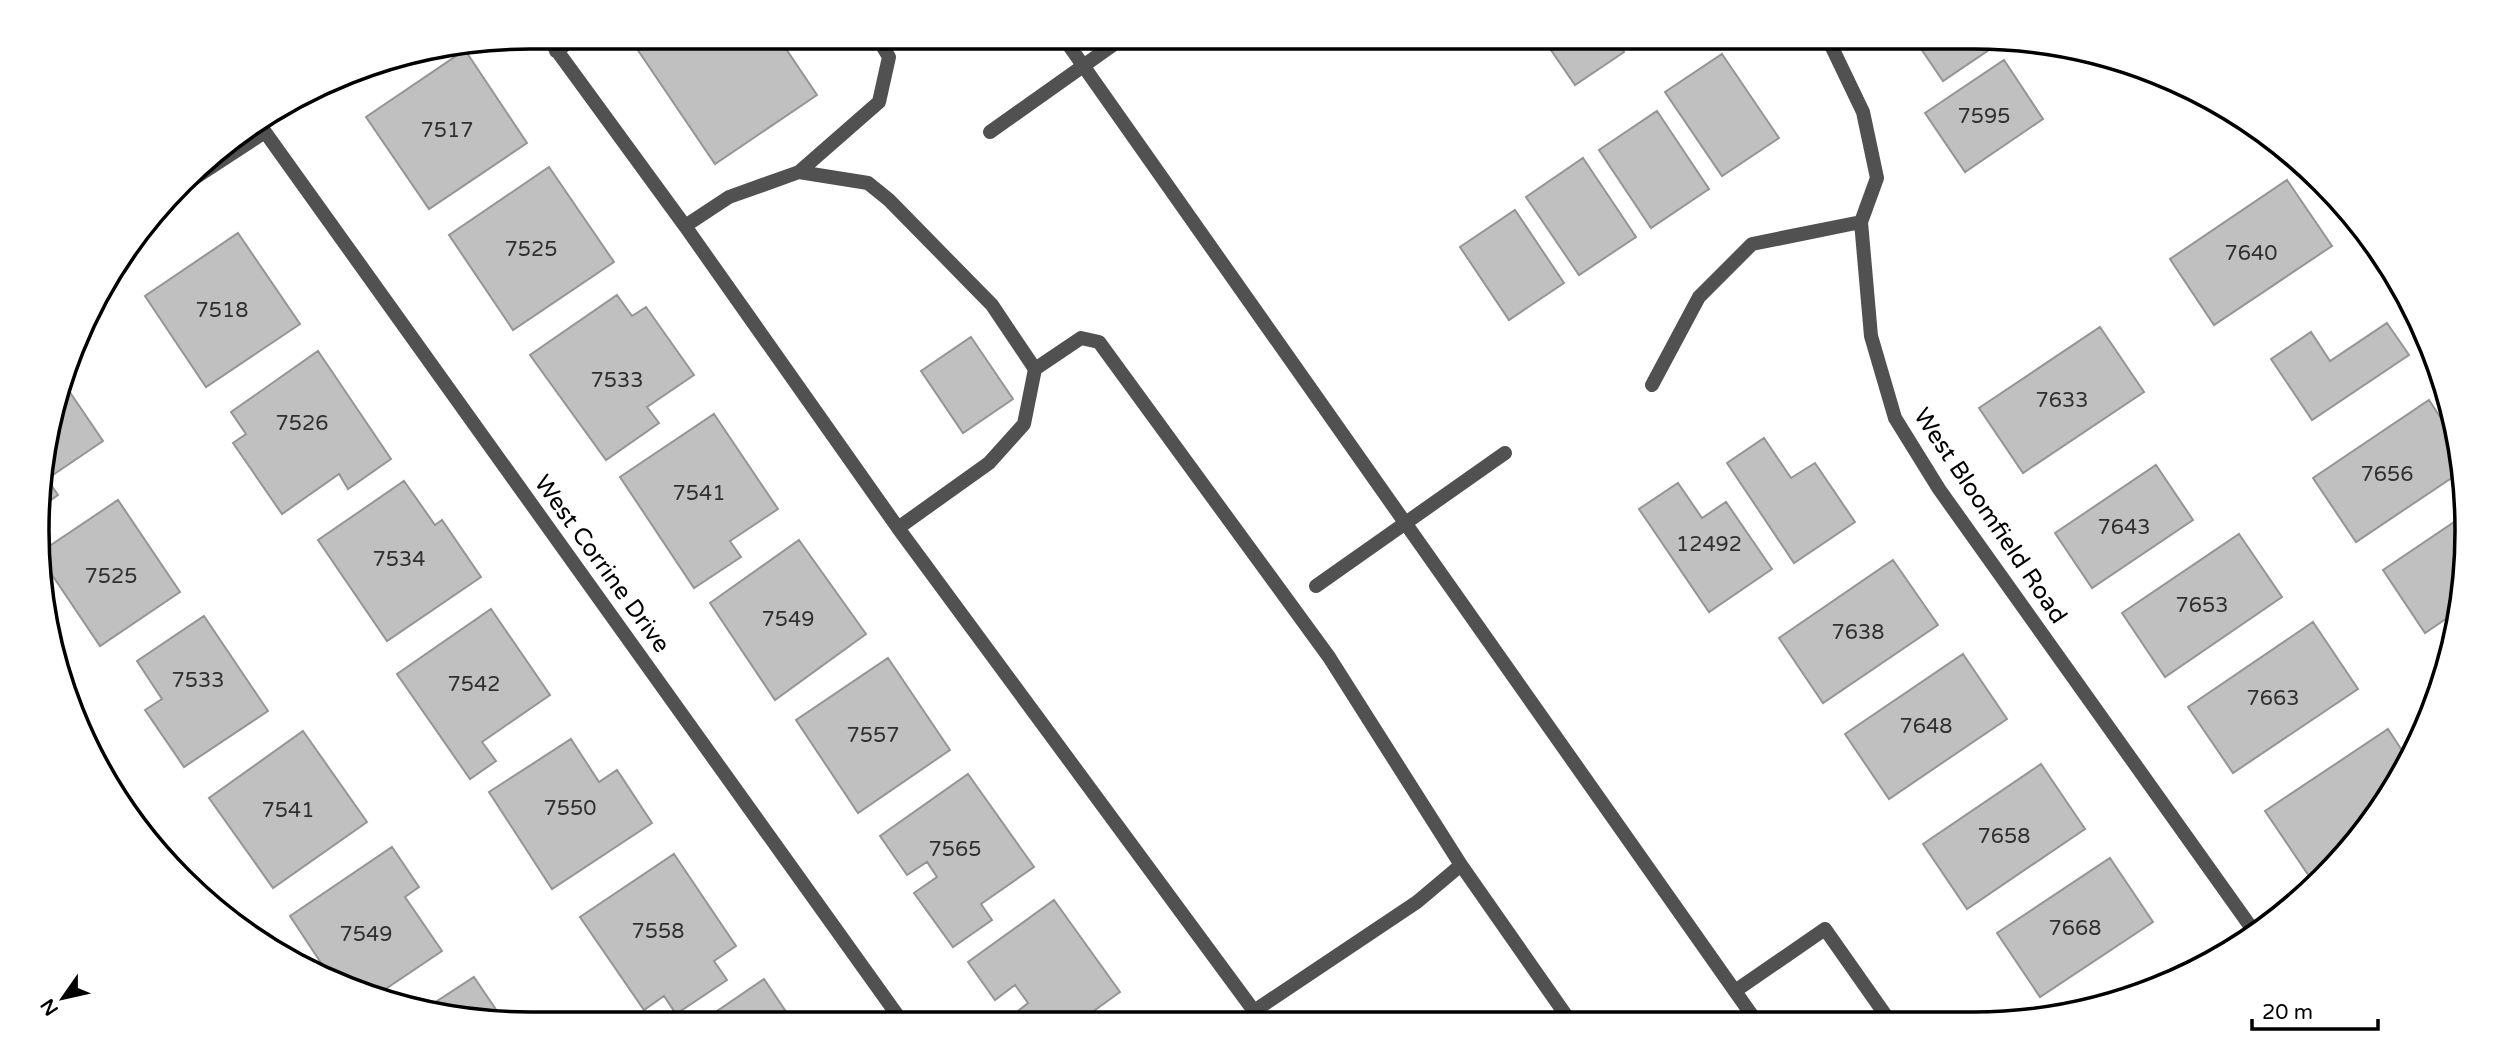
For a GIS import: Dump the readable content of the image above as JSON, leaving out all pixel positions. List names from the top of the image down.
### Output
{
  "streets": {
    "street": ["West Bloomfield Road", "West Corrine Drive"]
  },
  "house_numbers": [
    "7595",
    "7517",
    "7525",
    "7640",
    "7518",
    "7533",
    "7633",
    "7526",
    "7656",
    "7541",
    "7643",
    "12492",
    "7534",
    "7525",
    "7653",
    "7549",
    "7638",
    "7533",
    "7542",
    "7663",
    "7648",
    "7557",
    "7550",
    "7541",
    "7658",
    "7565",
    "7668",
    "7558",
    "7549"
  ],
  "scale_bar": "20 m",
  "north": "bottom left"
}
